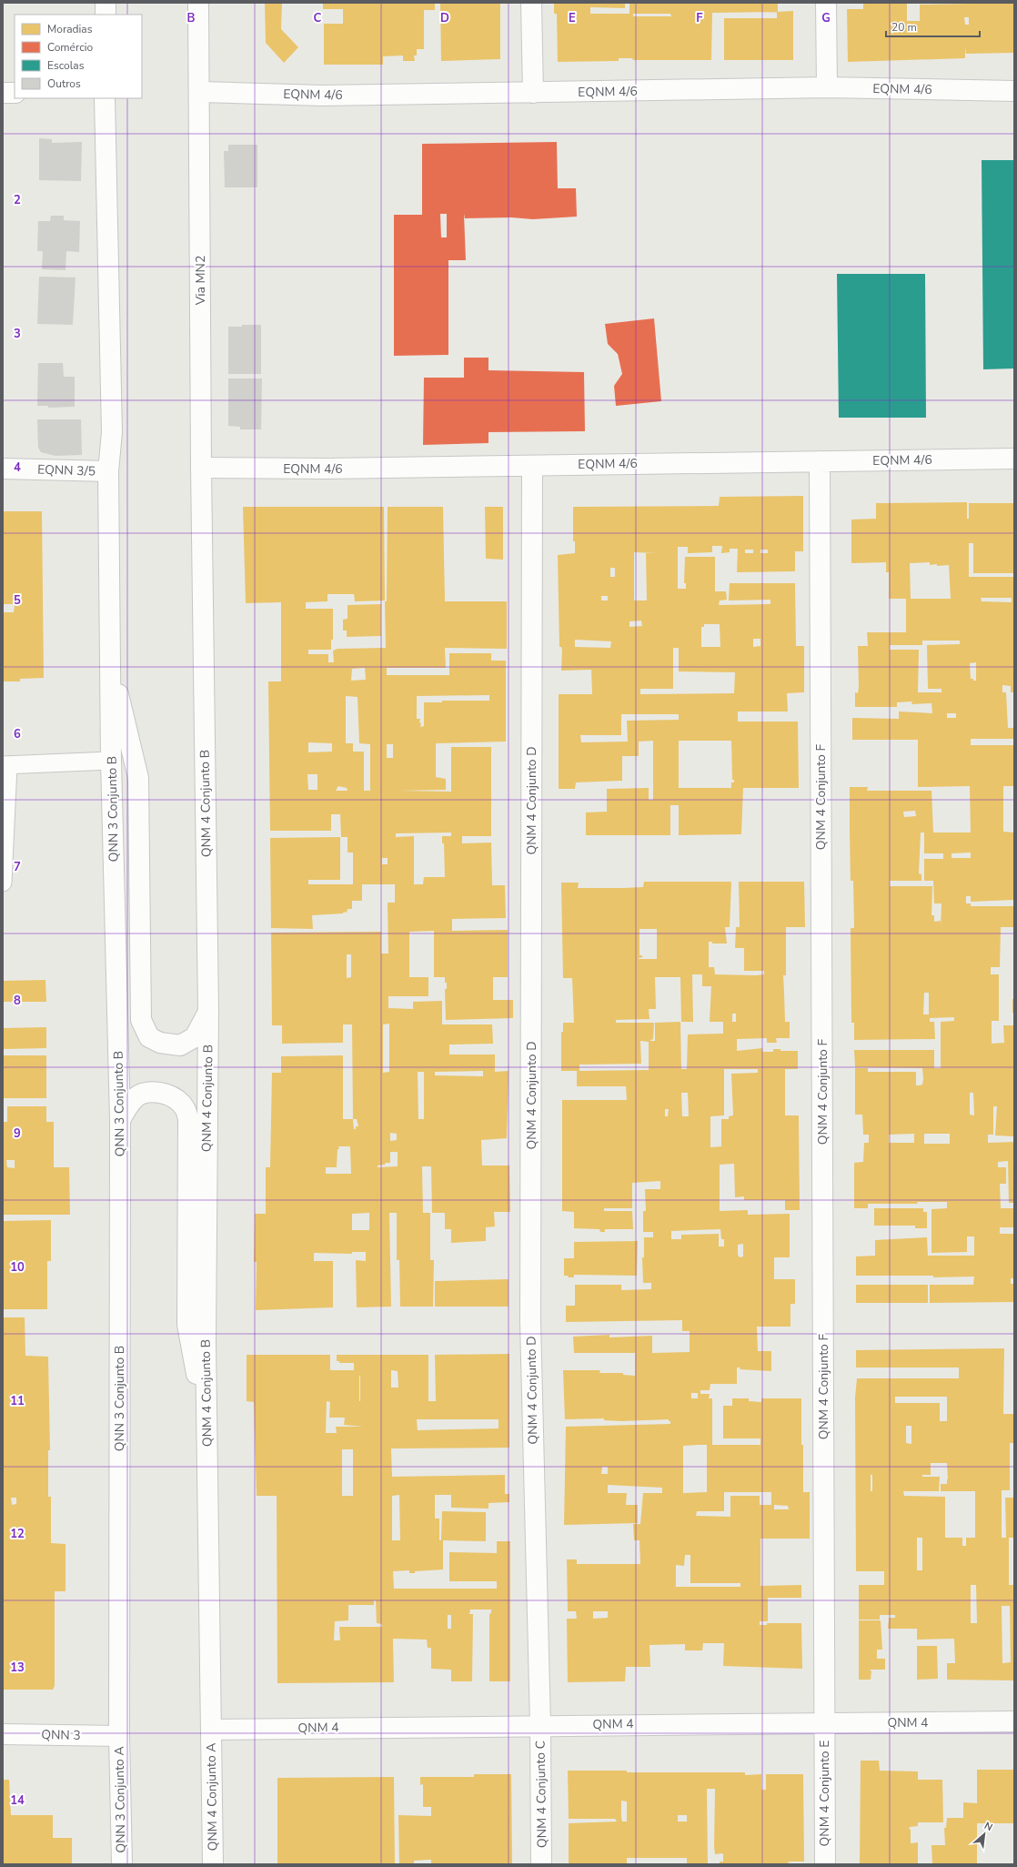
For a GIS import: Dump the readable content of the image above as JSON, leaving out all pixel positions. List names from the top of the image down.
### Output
{
  "streets": {
    "street": [
      "EQNM 4/6",
      "Via MN2",
      "EQNN 3/5",
      "QNM 4 Conjunto F",
      "QNM 4 Conjunto D",
      "QNM 4 Conjunto B",
      "QNN 3 Conjunto B",
      "QNM 4",
      "QNN 3",
      "QNM 4 Conjunto E",
      "QNM 4 Conjunto C",
      "QNM 4 Conjunto A",
      "QNN 3 Conjunto A"
    ]
  },
  "crossings": [
    ["EQNM 4/6", "Via MN2"],
    ["EQNM 4/6", "QNM 4 Conjunto F"],
    ["EQNM 4/6", "QNM 4 Conjunto D"],
    ["EQNM 4/6", "QNM 4 Conjunto B"],
    ["Via MN2", "QNM 4 Conjunto B"],
    ["EQNN 3/5", "QNN 3 Conjunto B"],
    ["QNM 4 Conjunto F", "QNM 4"],
    ["QNM 4 Conjunto F", "QNM 4 Conjunto E"],
    ["QNM 4 Conjunto D", "QNM 4"],
    ["QNM 4 Conjunto D", "QNM 4 Conjunto C"],
    ["QNM 4 Conjunto B", "QNM 4"],
    ["QNM 4 Conjunto B", "QNM 4 Conjunto A"],
    ["QNN 3 Conjunto B", "QNN 3"],
    ["QNN 3 Conjunto B", "QNN 3 Conjunto A"],
    ["QNM 4", "QNM 4 Conjunto E"],
    ["QNM 4", "QNM 4 Conjunto C"],
    ["QNM 4", "QNM 4 Conjunto A"],
    ["QNN 3", "QNN 3 Conjunto A"]
  ],
  "legend": [
    "Moradias",
    "Comércio",
    "Escolas",
    "Outros"
  ],
  "scale_bar": "20 m",
  "north": "top right",
  "grid": {
    "columns": [
      "B",
      "C",
      "D",
      "E",
      "F",
      "G"
    ],
    "rows": [
      "2",
      "3",
      "4",
      "5",
      "6",
      "7",
      "8",
      "9",
      "10",
      "11",
      "12",
      "13",
      "14"
    ]
  }
}
